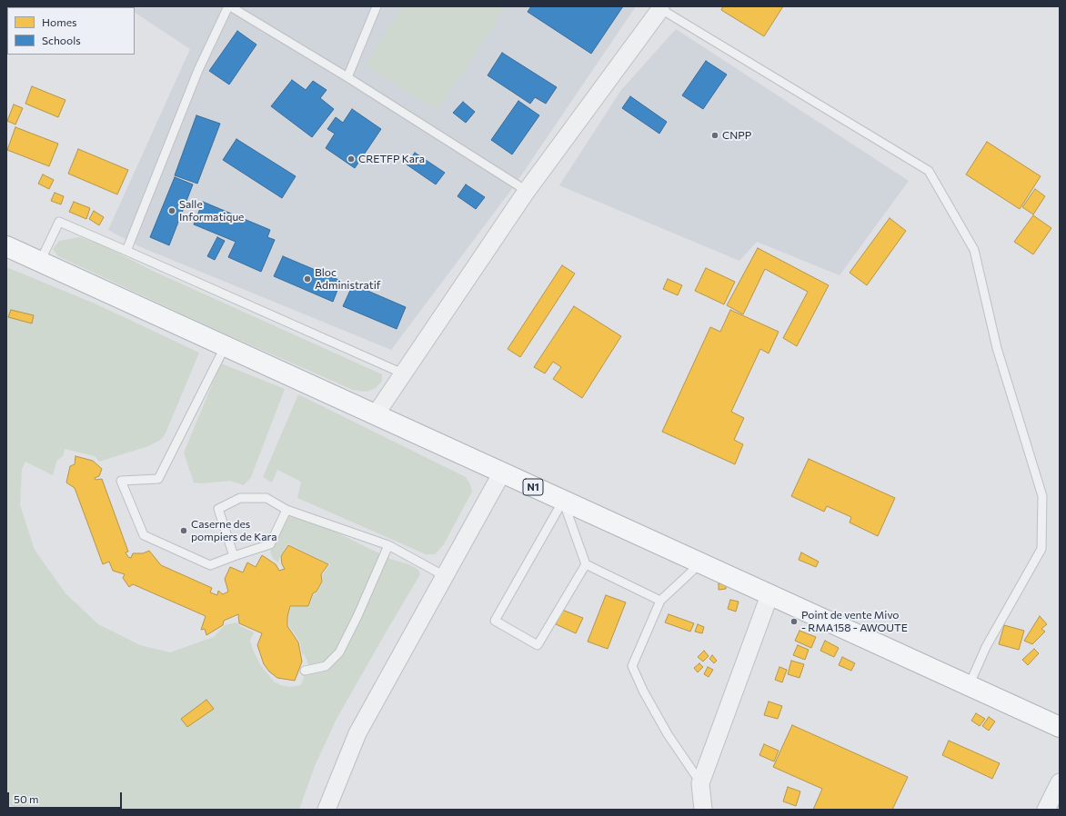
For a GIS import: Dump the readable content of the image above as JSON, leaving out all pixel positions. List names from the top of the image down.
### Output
{
  "streets": {
    "highway": ["N1"]
  },
  "places": [
    "CNPP",
    "CRETFP Kara",
    "Salle Informatique",
    "Bloc Administratif",
    "Caserne des pompiers de Kara",
    "Point de vente Mivo - RMA158 - AWOUTE"
  ],
  "legend": ["Homes", "Schools"],
  "scale_bar": "50 m"
}
